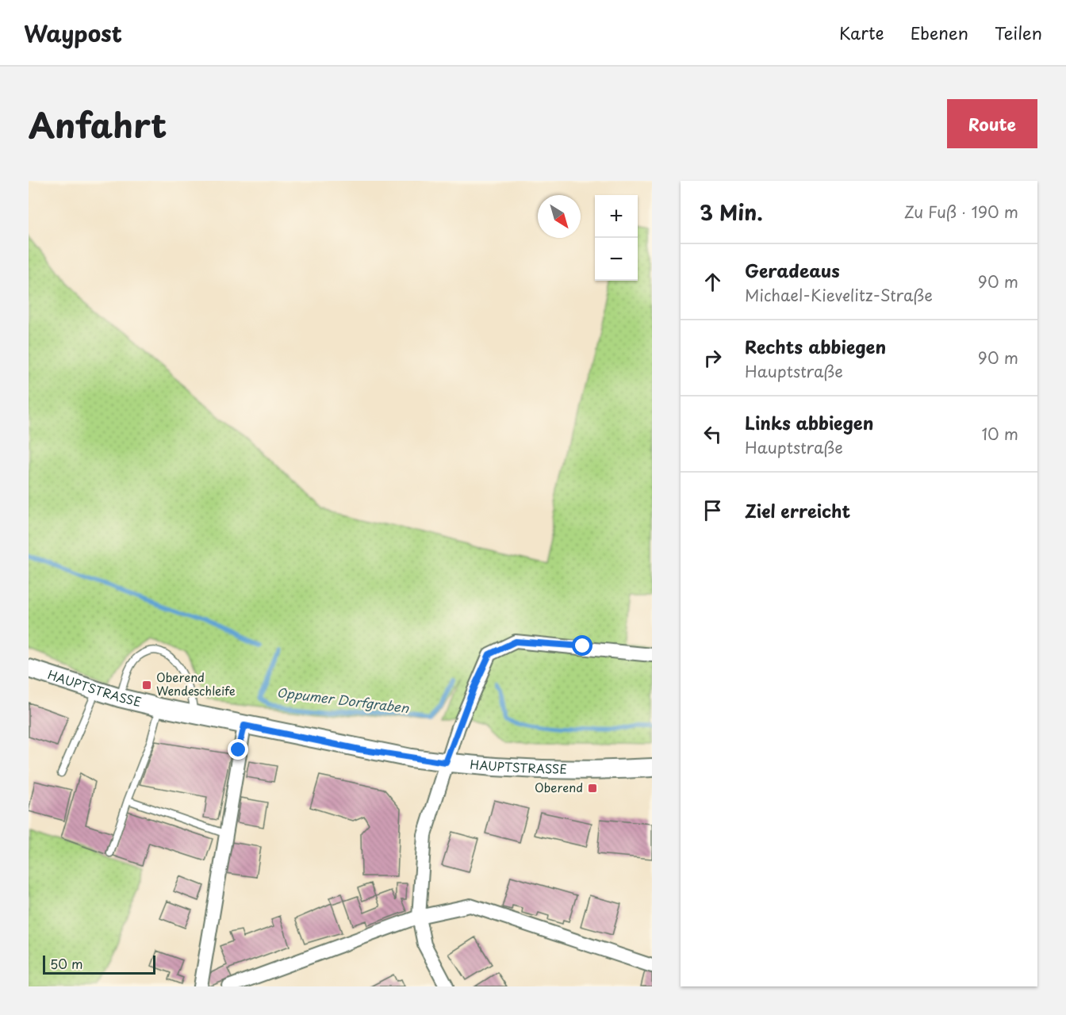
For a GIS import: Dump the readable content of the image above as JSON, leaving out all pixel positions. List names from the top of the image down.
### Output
{
  "streets": {
    "main road": ["HAUPTSTRASSE"]
  },
  "water": ["Oppumer Dorfgraben"],
  "places": {
    "transit": ["Oberend Wendeschleife", "Oberend"]
  },
  "scale_bar": "50 m",
  "north": "bottom right",
  "page": {
    "header": "Waypost",
    "nav": ["Karte", "Ebenen", "Teilen"],
    "title": "Anfahrt",
    "buttons": "Route",
    "heading": ["3 Min.", "Zu Fuß · 190 m"],
    "map_buttons": ["+", "−"],
    "list": [
      ["Geradeaus", "Michael-Kievelitz-Straße", "90 m"],
      ["Rechts abbiegen", "Hauptstraße", "90 m"],
      ["Links abbiegen", "Hauptstraße", "10 m"],
      "Ziel erreicht"
    ],
    "scale": "50 m"
  }
}
